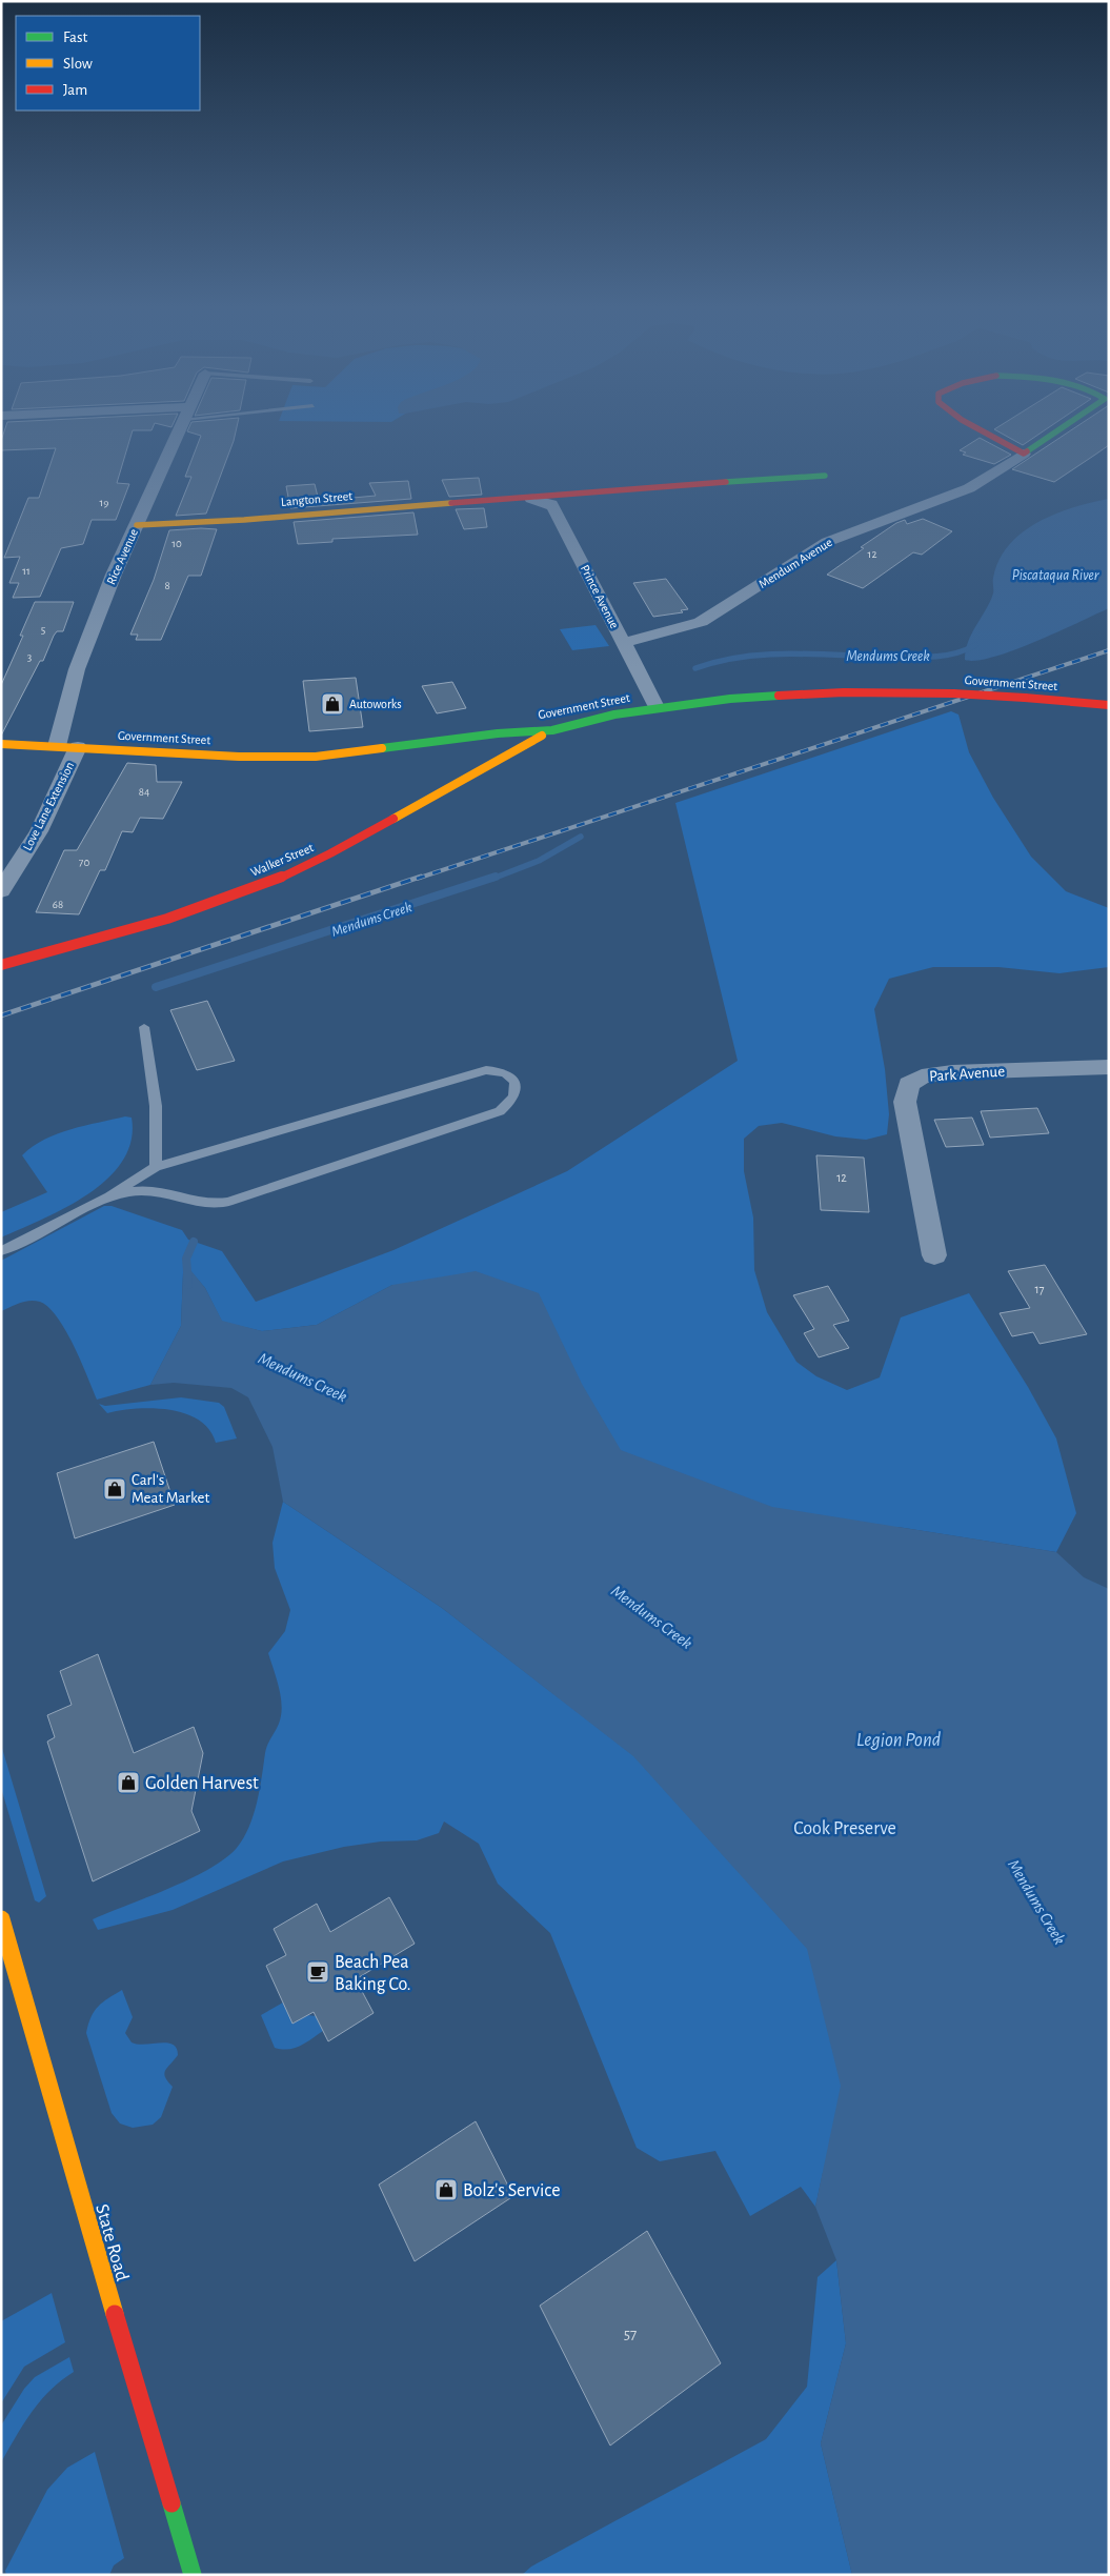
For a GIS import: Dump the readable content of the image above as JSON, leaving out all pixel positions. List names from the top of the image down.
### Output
{
  "streets": {
    "street": [
      "Langton Street",
      "Rice Avenue",
      "Mendum Avenue",
      "Prince Avenue",
      "Government Street",
      "Love Lane Extension",
      "Walker Street",
      "Park Avenue",
      "State Road"
    ]
  },
  "crossings": [
    ["Langton Street", "Rice Avenue"],
    ["Langton Street", "Prince Avenue"],
    ["Rice Avenue", "Government Street"],
    ["Mendum Avenue", "Prince Avenue"],
    ["Prince Avenue", "Government Street"],
    ["Government Street", "Love Lane Extension"],
    ["Government Street", "Walker Street"]
  ],
  "water": ["Piscataqua River", "Mendums Creek", "Legion Pond"],
  "parks": ["Cook Preserve"],
  "places": {
    "shop": [
      "Autoworks",
      "Carl's Meat Market",
      "Golden Harvest",
      "Bolz's Service"
    ],
    "cafe": ["Beach Pea Baking Co."]
  },
  "house_numbers": [
    "19",
    "10",
    "12",
    "11",
    "8",
    "5",
    "3",
    "84",
    "70",
    "68",
    "12",
    "17",
    "57"
  ],
  "legend": ["Fast", "Slow", "Jam"]
}
